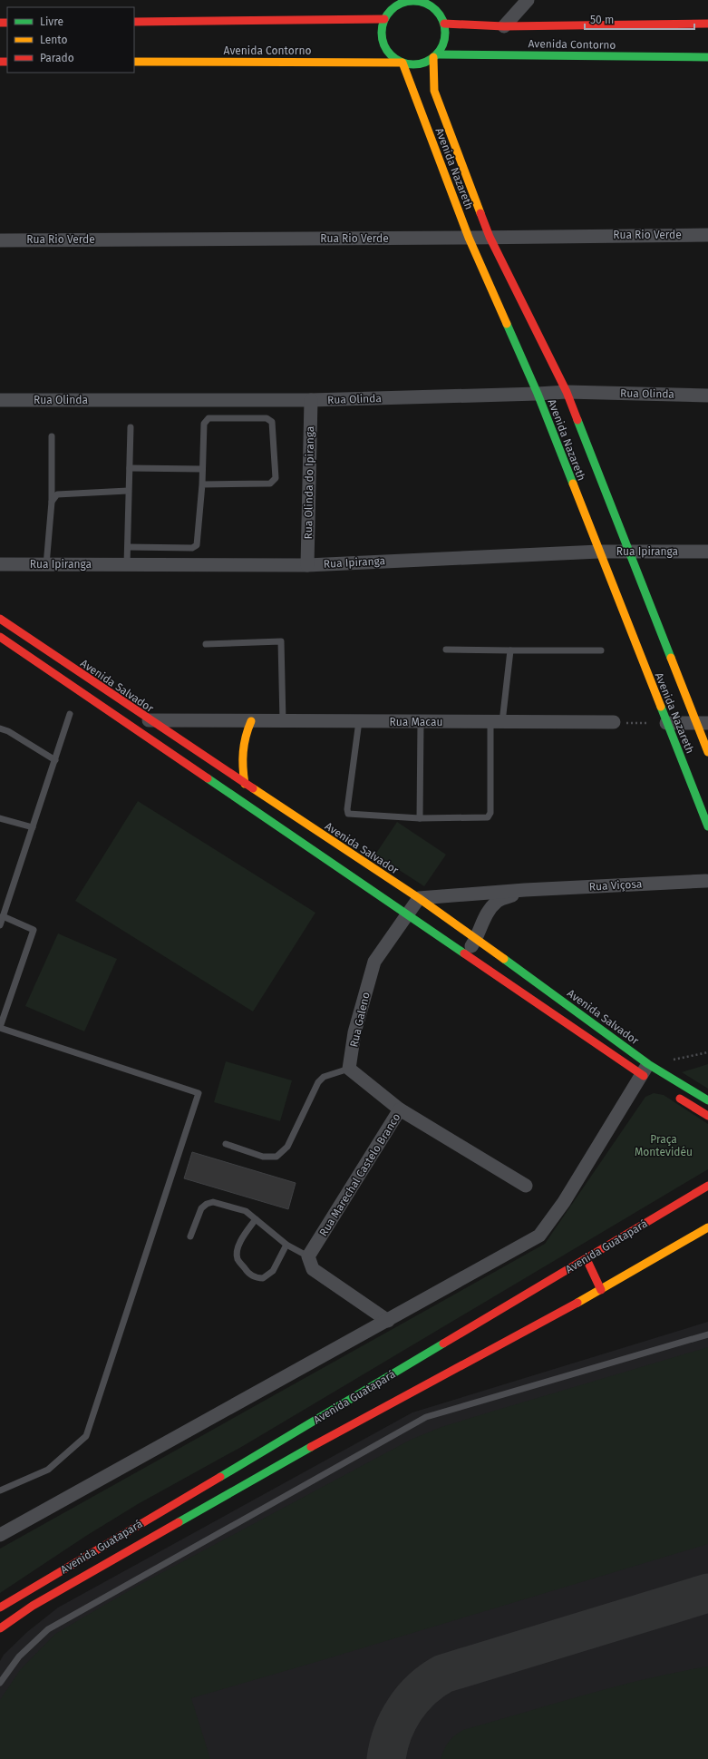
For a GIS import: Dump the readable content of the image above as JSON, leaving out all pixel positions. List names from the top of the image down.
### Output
{
  "streets": {
    "main road": [
      "Avenida Contorno",
      "Avenida Nazareth",
      "Avenida Salvador",
      "Avenida Guatapará"
    ],
    "street": [
      "Rua Rio Verde",
      "Rua Olinda",
      "Rua Olinda do Ipiranga",
      "Rua Ipiranga",
      "Rua Macau",
      "Rua Viçosa",
      "Rua Galeno",
      "Rua Marechal Castelo Branco"
    ]
  },
  "crossings": [
    ["Avenida Contorno", "Avenida Nazareth"],
    ["Avenida Nazareth", "Rua Rio Verde"],
    ["Avenida Nazareth", "Rua Olinda"],
    ["Avenida Nazareth", "Rua Ipiranga"],
    ["Rua Olinda", "Rua Olinda do Ipiranga"],
    ["Rua Olinda do Ipiranga", "Rua Ipiranga"],
    ["Avenida Salvador", "Rua Macau"],
    ["Avenida Salvador", "Rua Viçosa"],
    ["Avenida Salvador", "Rua Galeno"],
    ["Rua Viçosa", "Rua Galeno"]
  ],
  "parks": ["Praça Montevidéu"],
  "legend": ["Livre", "Lento", "Parado"],
  "scale_bar": "50 m"
}
